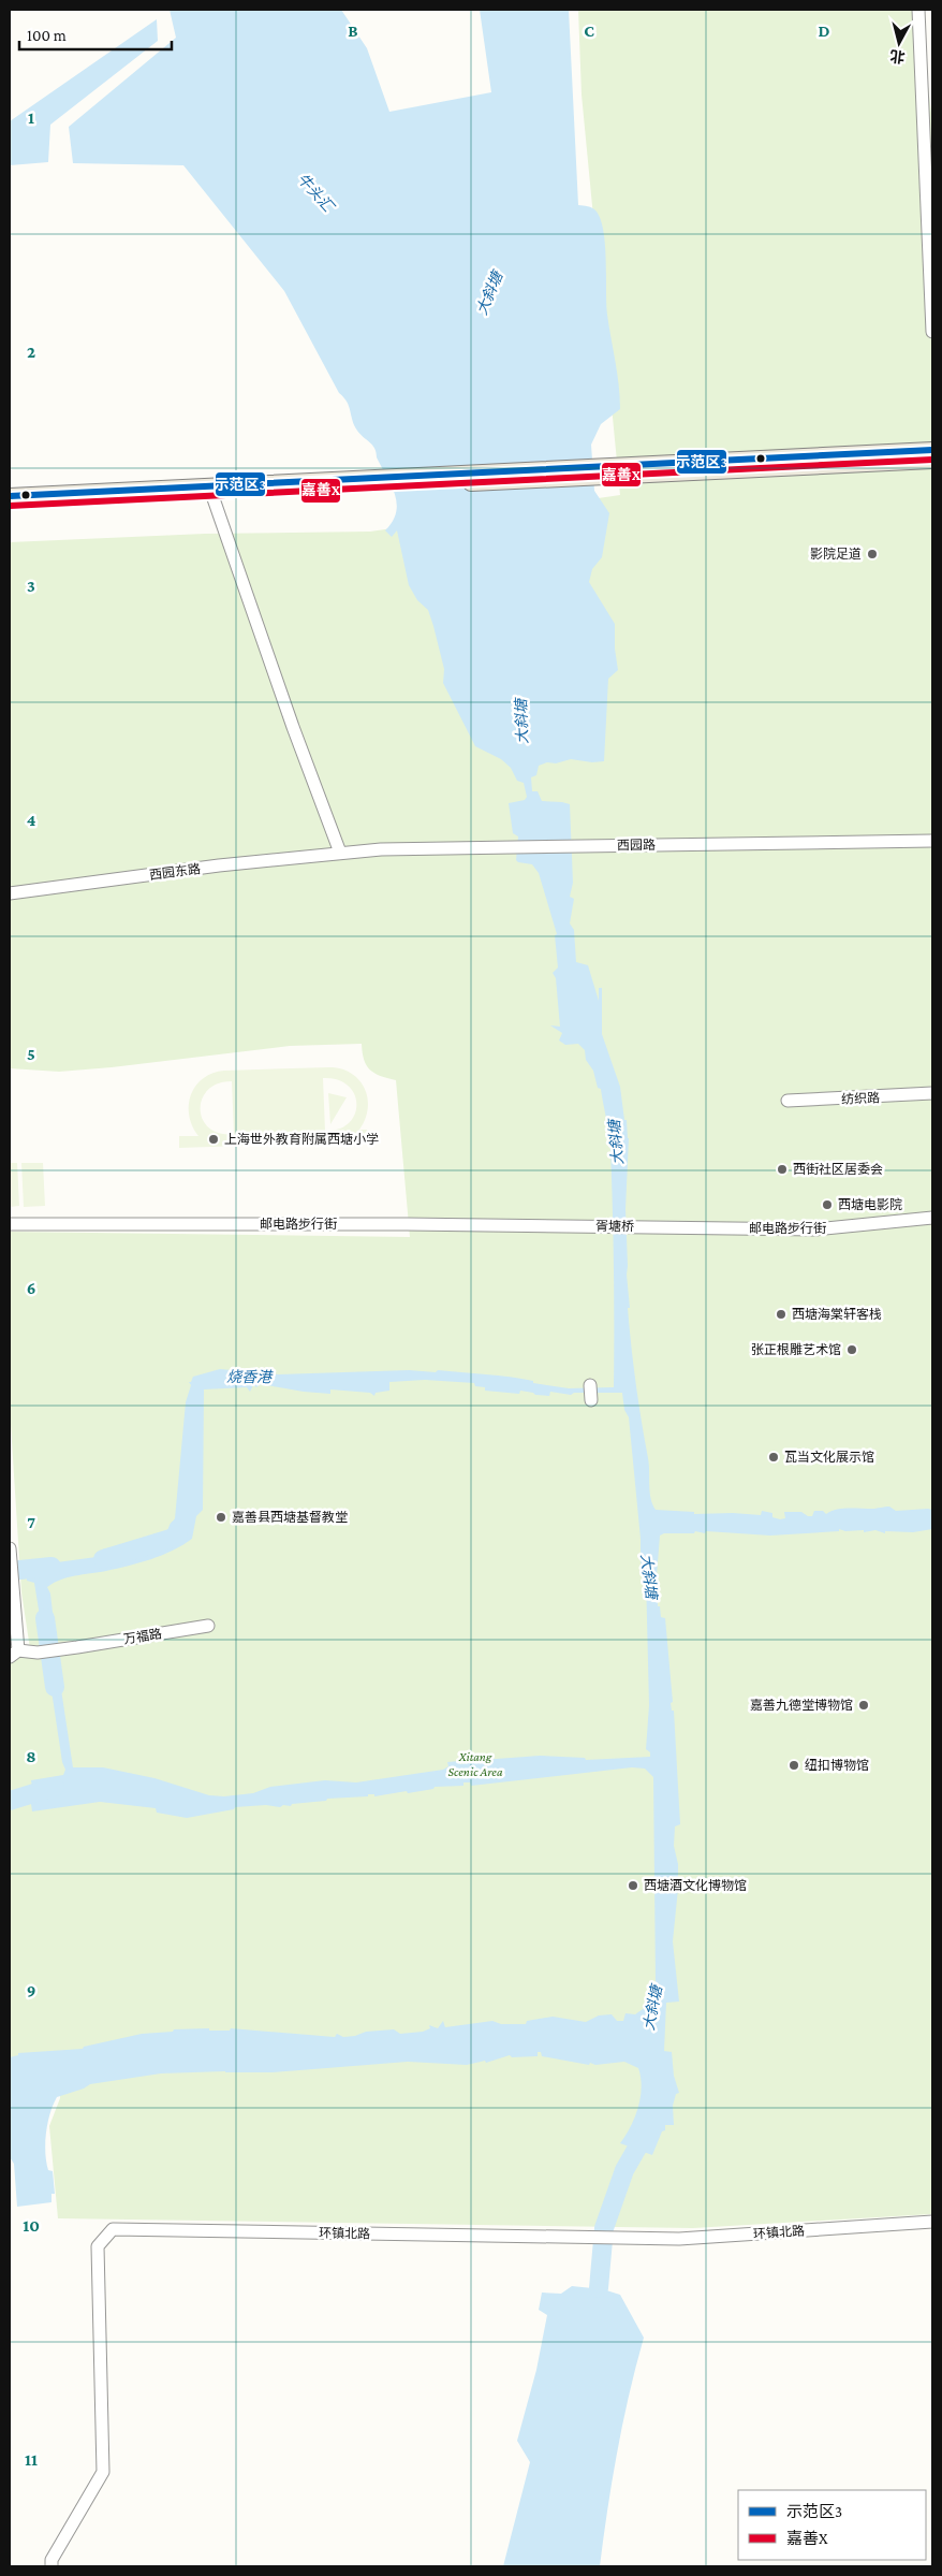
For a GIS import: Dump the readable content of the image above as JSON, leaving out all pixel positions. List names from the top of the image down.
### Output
{
  "streets": {
    "street": [
      "西园路",
      "西园东路",
      "纺织路",
      "邮电路步行街",
      "胥塘桥",
      "万福路",
      "环镇北路"
    ]
  },
  "crossings": [
    ["西园路", "西园东路"],
    ["邮电路步行街", "胥塘桥"]
  ],
  "water": ["牛头汇", "大斜塘", "烧香港"],
  "parks": ["Xitang Scenic Area"],
  "places": [
    "影院足道",
    "上海世外教育附属西塘小学",
    "西街社区居委会",
    "西塘电影院",
    "西塘海棠轩客栈",
    "张正根雕艺术馆",
    "瓦当文化展示馆",
    "嘉善县西塘基督教堂",
    "嘉善九德堂博物馆",
    "纽扣博物馆",
    "西塘酒文化博物馆"
  ],
  "lines": ["transit line 示范区3", "transit line 嘉善X"],
  "legend": ["示范区3", "嘉善X"],
  "scale_bar": "100 m",
  "north": "bottom",
  "grid": {
    "columns": ["B", "C", "D"],
    "rows": [
      "1",
      "2",
      "3",
      "4",
      "5",
      "6",
      "7",
      "8",
      "9",
      "10",
      "11"
    ]
  }
}
